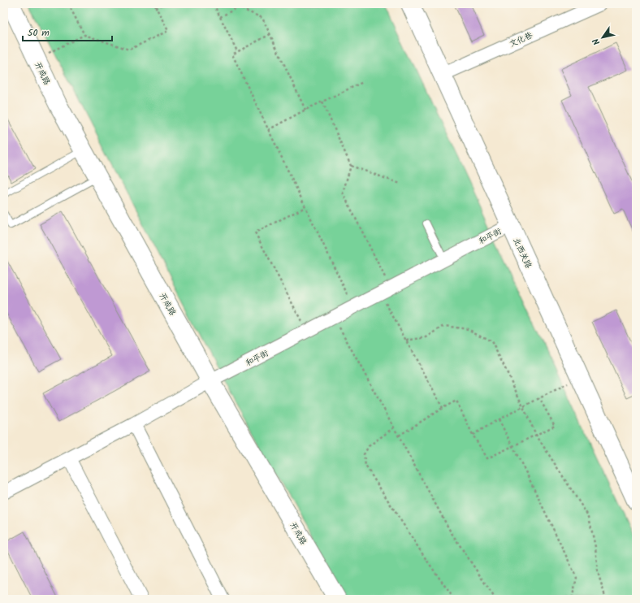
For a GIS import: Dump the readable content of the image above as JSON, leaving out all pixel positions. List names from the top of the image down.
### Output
{
  "streets": {
    "street": [
      "文化巷",
      "开成路",
      "和平街",
      "北西关路"
    ]
  },
  "crossings": [
    ["文化巷", "北西关路"],
    ["开成路", "和平街"],
    ["和平街", "北西关路"]
  ],
  "scale_bar": "50 m",
  "north": "bottom left"
}
